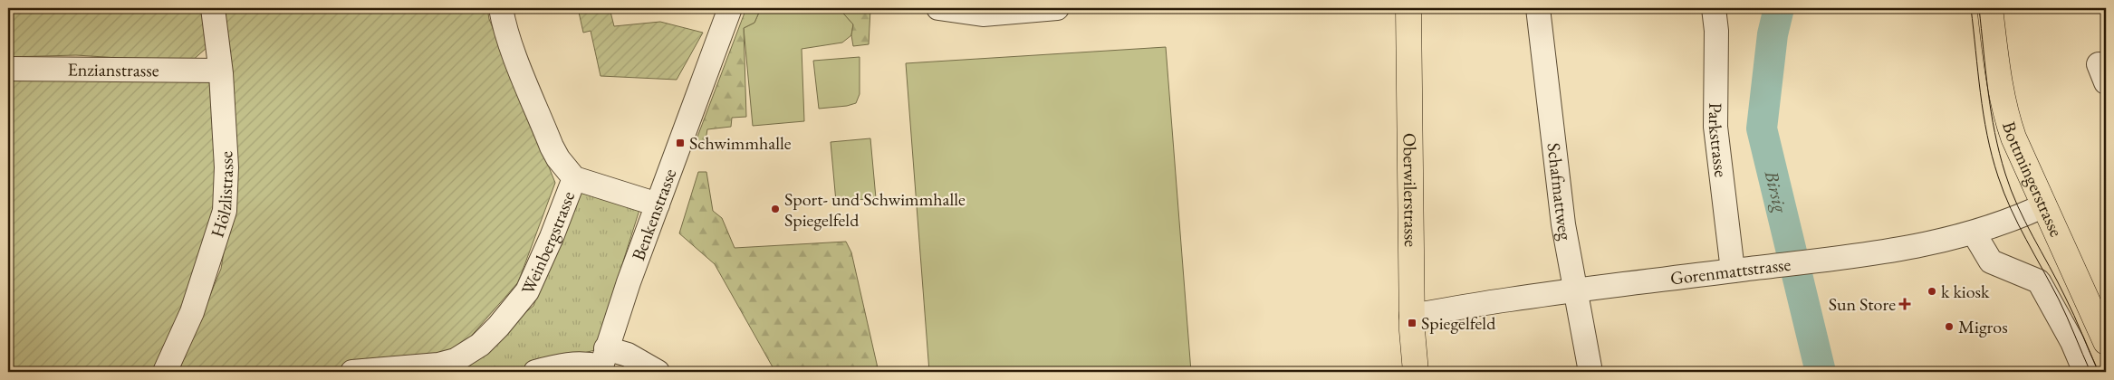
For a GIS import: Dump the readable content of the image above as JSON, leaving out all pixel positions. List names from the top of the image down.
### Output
{
  "streets": {
    "main road": ["Bottmingerstrasse", "Oberwilerstrasse"],
    "street": [
      "Enzianstrasse",
      "Parkstrasse",
      "Schafmattweg",
      "Hölzlistrasse",
      "Benkenstrasse",
      "Weinbergstrasse",
      "Gorenmattstrasse"
    ]
  },
  "crossings": [
    ["Enzianstrasse", "Hölzlistrasse"],
    ["Parkstrasse", "Gorenmattstrasse"],
    ["Bottmingerstrasse", "Gorenmattstrasse"],
    ["Oberwilerstrasse", "Gorenmattstrasse"],
    ["Schafmattweg", "Gorenmattstrasse"]
  ],
  "water": ["Birsig"],
  "places": {
    "transit": ["Schwimmhalle", "Spiegelfeld"],
    "other": ["Sport- und Schwimmhalle Spiegelfeld", "k kiosk", "Migros"],
    "health": ["Sun Store"]
  }
}
